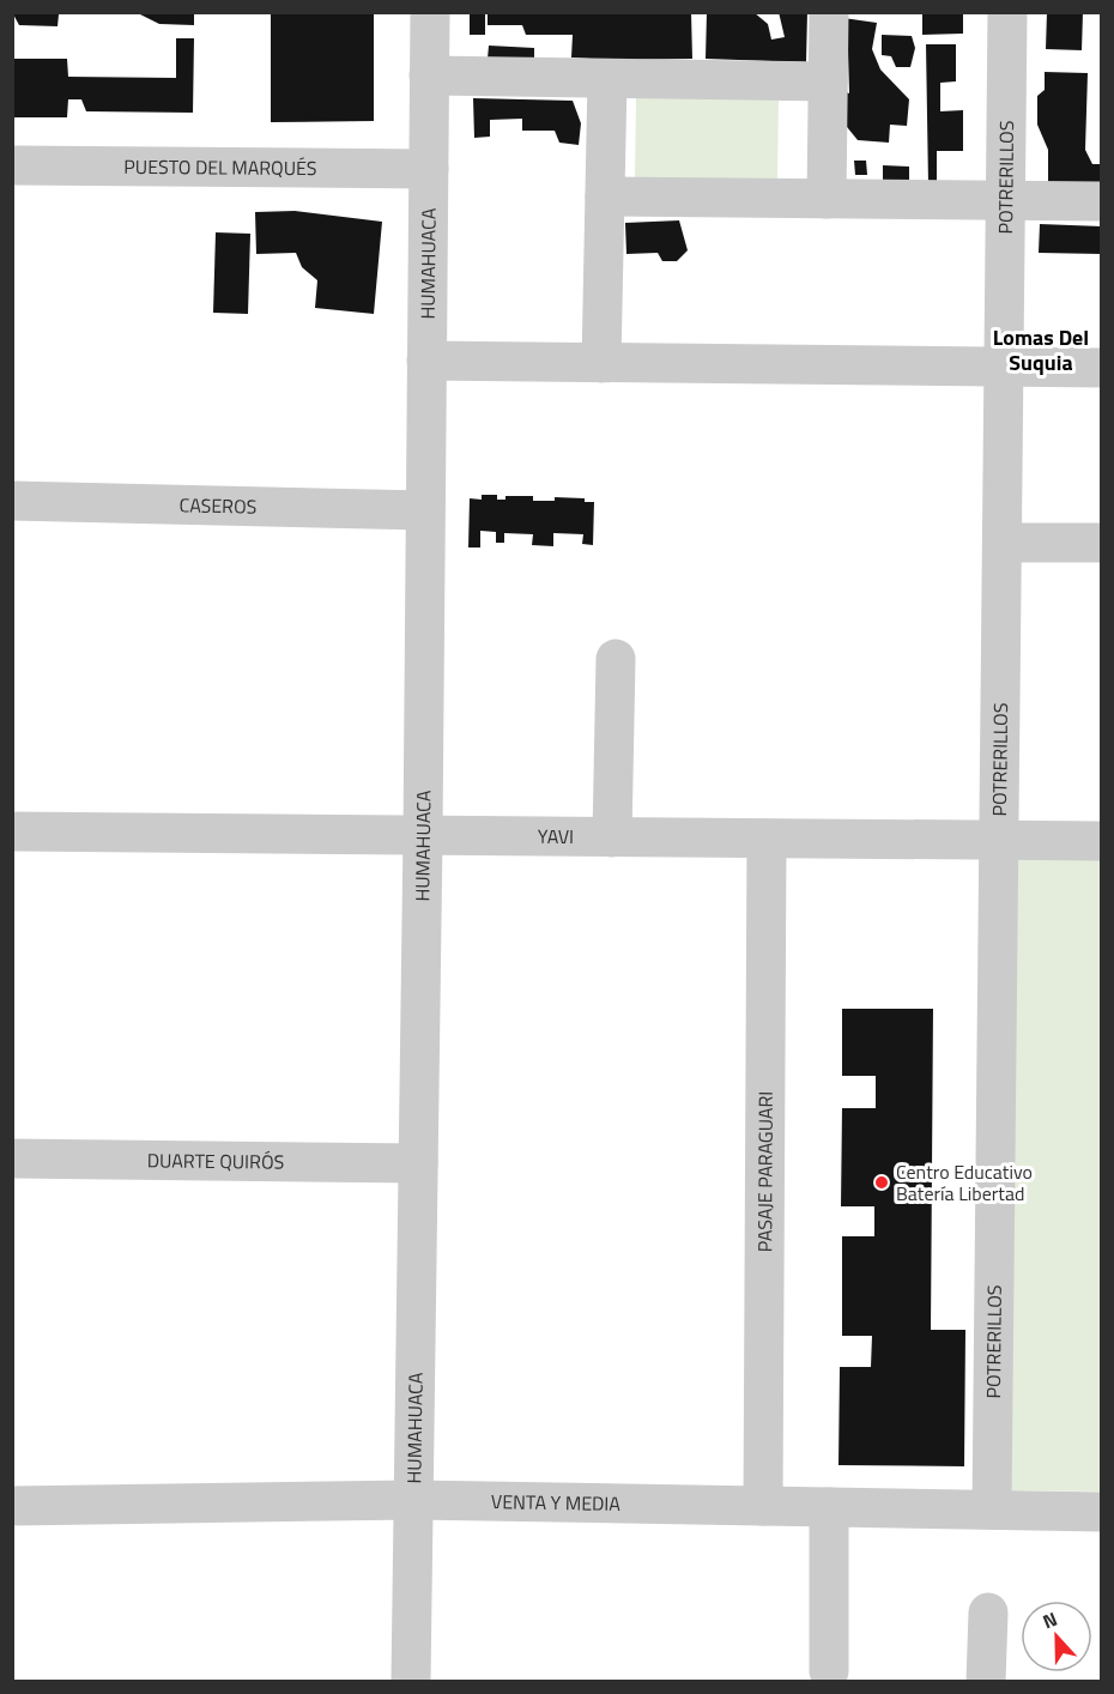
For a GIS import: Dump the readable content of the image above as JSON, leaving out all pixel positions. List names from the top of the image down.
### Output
{
  "streets": {
    "street": [
      "PUESTO DEL MARQUÉS",
      "POTRERILLOS",
      "HUMAHUACA",
      "CASEROS",
      "YAVI",
      "DUARTE QUIRÓS",
      "PASAJE PARAGUARI",
      "VENTA Y MEDIA"
    ]
  },
  "crossings": [
    ["PUESTO DEL MARQUÉS", "HUMAHUACA"],
    ["POTRERILLOS", "YAVI"],
    ["POTRERILLOS", "VENTA Y MEDIA"],
    ["HUMAHUACA", "CASEROS"],
    ["HUMAHUACA", "YAVI"],
    ["HUMAHUACA", "DUARTE QUIRÓS"],
    ["HUMAHUACA", "VENTA Y MEDIA"],
    ["YAVI", "PASAJE PARAGUARI"],
    ["PASAJE PARAGUARI", "VENTA Y MEDIA"]
  ],
  "districts": ["Lomas Del Suquia"],
  "places": ["Centro Educativo Batería Libertad"],
  "north": "top"
}
